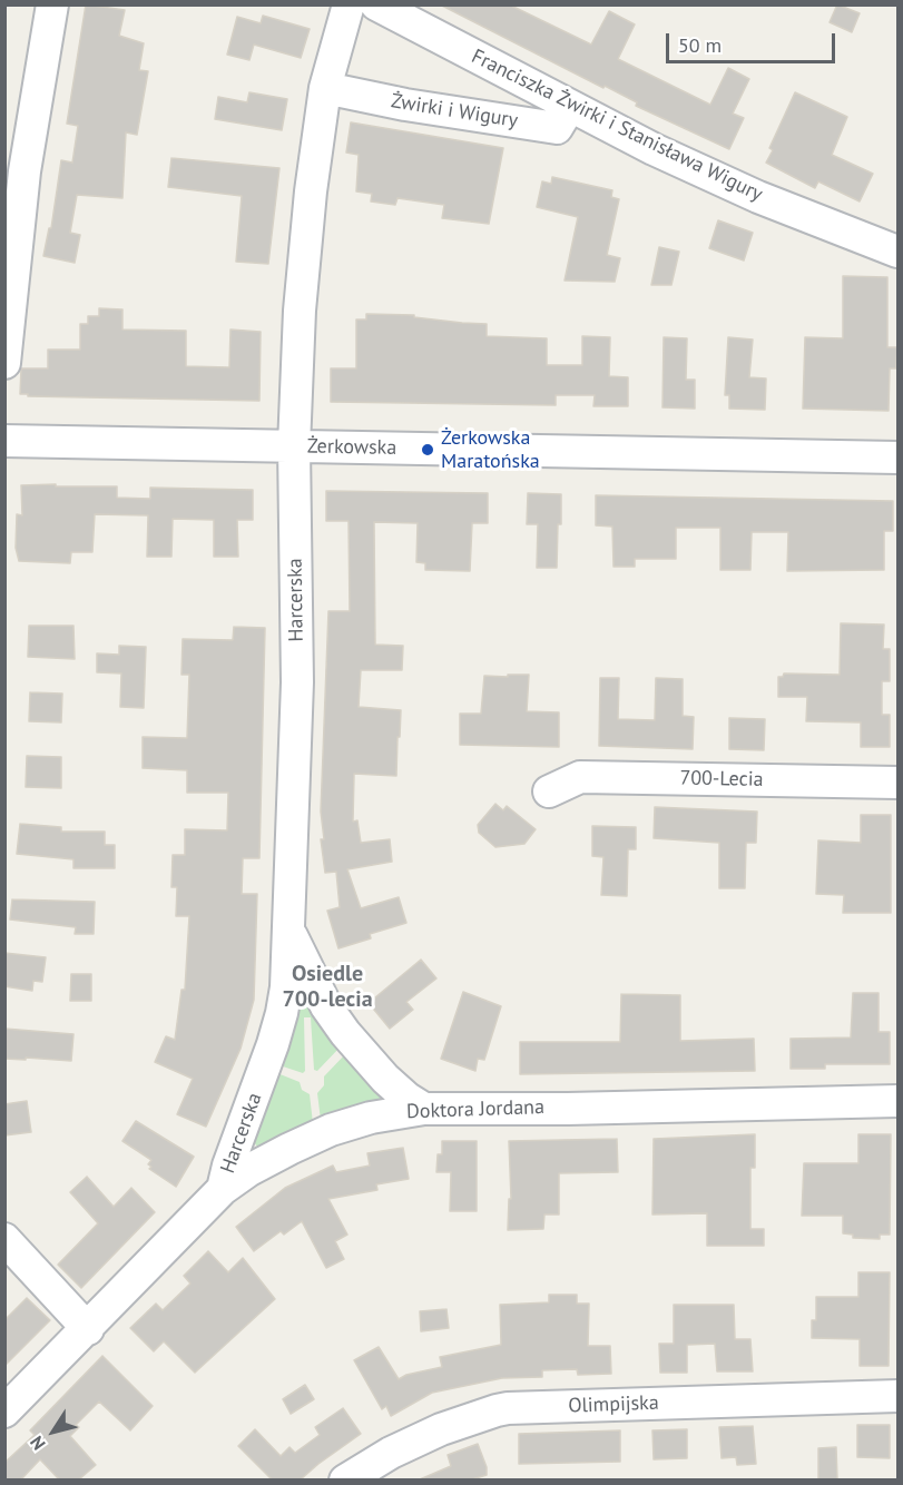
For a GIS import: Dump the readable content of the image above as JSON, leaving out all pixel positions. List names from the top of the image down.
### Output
{
  "streets": {
    "street": [
      "Żwirki i Wigury",
      "Franciszka Żwirki i Stanisława Wigury",
      "Żerkowska",
      "Harcerska",
      "700-Lecia",
      "Doktora Jordana",
      "Olimpijska"
    ]
  },
  "crossings": [
    ["Żwirki i Wigury", "Franciszka Żwirki i Stanisława Wigury"],
    ["Żwirki i Wigury", "Harcerska"],
    ["Żerkowska", "Harcerska"],
    ["Harcerska", "Doktora Jordana"]
  ],
  "districts": ["Osiedle 700-lecia"],
  "places": ["Żerkowska Maratońska"],
  "scale_bar": "50 m",
  "north": "bottom left"
}
